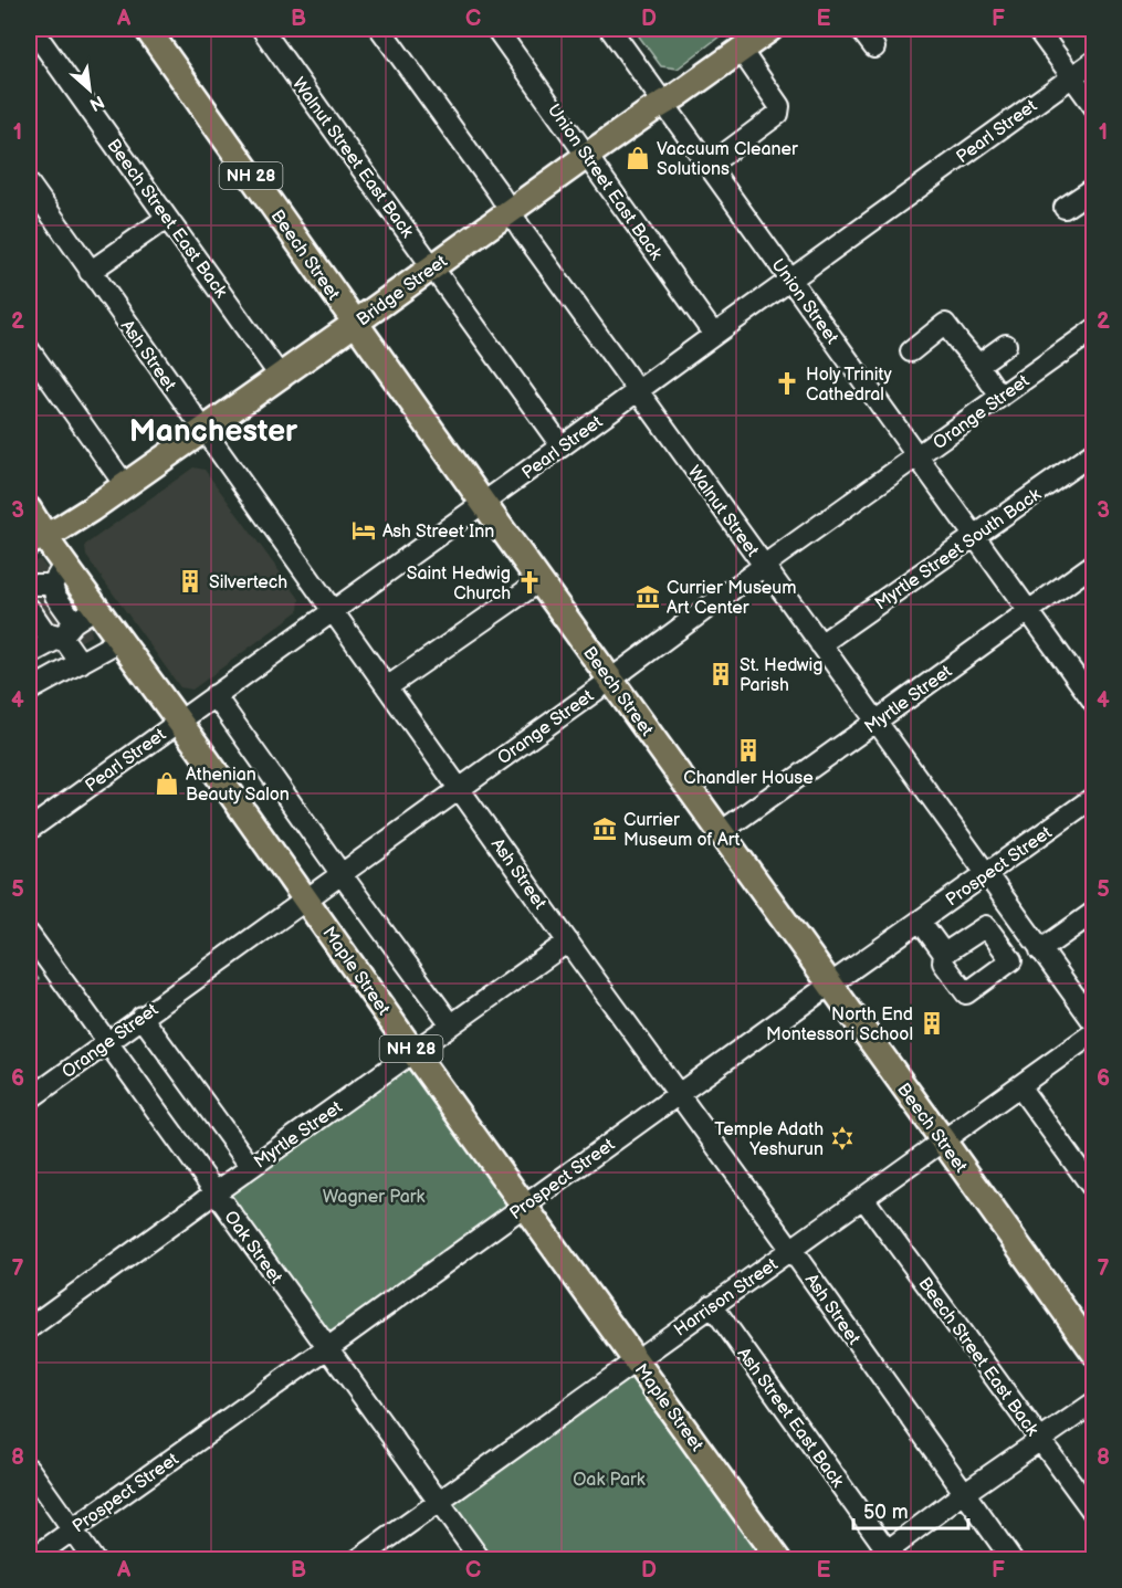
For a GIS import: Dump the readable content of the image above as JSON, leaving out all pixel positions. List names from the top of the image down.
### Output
{
  "streets": {
    "main road": [
      "NH 28",
      "Beech Street",
      "Bridge Street",
      "Maple Street"
    ],
    "street": [
      "Pearl Street",
      "Walnut Street East Back",
      "Union Street East Back",
      "Beech Street East Back",
      "Union Street",
      "Ash Street",
      "Orange Street",
      "Walnut Street",
      "Myrtle Street South Back",
      "Myrtle Street",
      "Prospect Street",
      "Oak Street",
      "Harrison Street",
      "Ash Street East Back"
    ]
  },
  "crossings": [
    ["Pearl Street", "Walnut Street East Back"],
    ["Pearl Street", "Union Street East Back"],
    ["Pearl Street", "Beech Street"],
    ["Pearl Street", "Union Street"],
    ["Pearl Street", "Ash Street"],
    ["Pearl Street", "Walnut Street"],
    ["Pearl Street", "Maple Street"],
    ["Walnut Street East Back", "Bridge Street"],
    ["Union Street East Back", "Bridge Street"],
    ["Beech Street East Back", "Bridge Street"],
    ["Beech Street East Back", "Harrison Street"],
    ["Beech Street", "Bridge Street"],
    ["Beech Street", "Orange Street"],
    ["Beech Street", "Myrtle Street"],
    ["Beech Street", "Prospect Street"],
    ["Beech Street", "Harrison Street"],
    ["Bridge Street", "Union Street"],
    ["Bridge Street", "Ash Street"],
    ["Bridge Street", "Walnut Street"],
    ["Bridge Street", "Maple Street"],
    ["Union Street", "Orange Street"],
    ["Union Street", "Myrtle Street South Back"],
    ["Union Street", "Myrtle Street"],
    ["Ash Street", "Orange Street"],
    ["Ash Street", "Myrtle Street"],
    ["Ash Street", "Prospect Street"],
    ["Ash Street", "Harrison Street"],
    ["Orange Street", "Walnut Street"],
    ["Orange Street", "Maple Street"],
    ["Orange Street", "Oak Street"],
    ["Walnut Street", "Myrtle Street South Back"],
    ["Walnut Street", "Myrtle Street"],
    ["Walnut Street", "Prospect Street"],
    ["Myrtle Street", "Maple Street"],
    ["Myrtle Street", "Oak Street"],
    ["Prospect Street", "Maple Street"],
    ["Prospect Street", "Oak Street"],
    ["Maple Street", "Harrison Street"],
    ["Oak Street", "Harrison Street"],
    ["Harrison Street", "Ash Street East Back"]
  ],
  "districts": ["Manchester"],
  "parks": ["Wagner Park", "Oak Park"],
  "places": {
    "shop": ["Vaccuum Cleaner Solutions", "Athenian Beauty Salon"],
    "church": ["Holy Trinity Cathedral", "Saint Hedwig Church"],
    "hotel": ["Ash Street Inn"],
    "building": [
      "Silvertech",
      "St. Hedwig Parish",
      "Chandler House",
      "North End Montessori School"
    ],
    "museum": ["Currier Museum Art Center", "Currier Museum of Art"],
    "synagogue": ["Temple Adath Yeshurun"]
  },
  "scale_bar": "50 m",
  "north": "bottom right",
  "grid": {
    "columns": [
      "A",
      "B",
      "C",
      "D",
      "E",
      "F"
    ],
    "rows": [
      "1",
      "2",
      "3",
      "4",
      "5",
      "6",
      "7",
      "8"
    ]
  }
}
